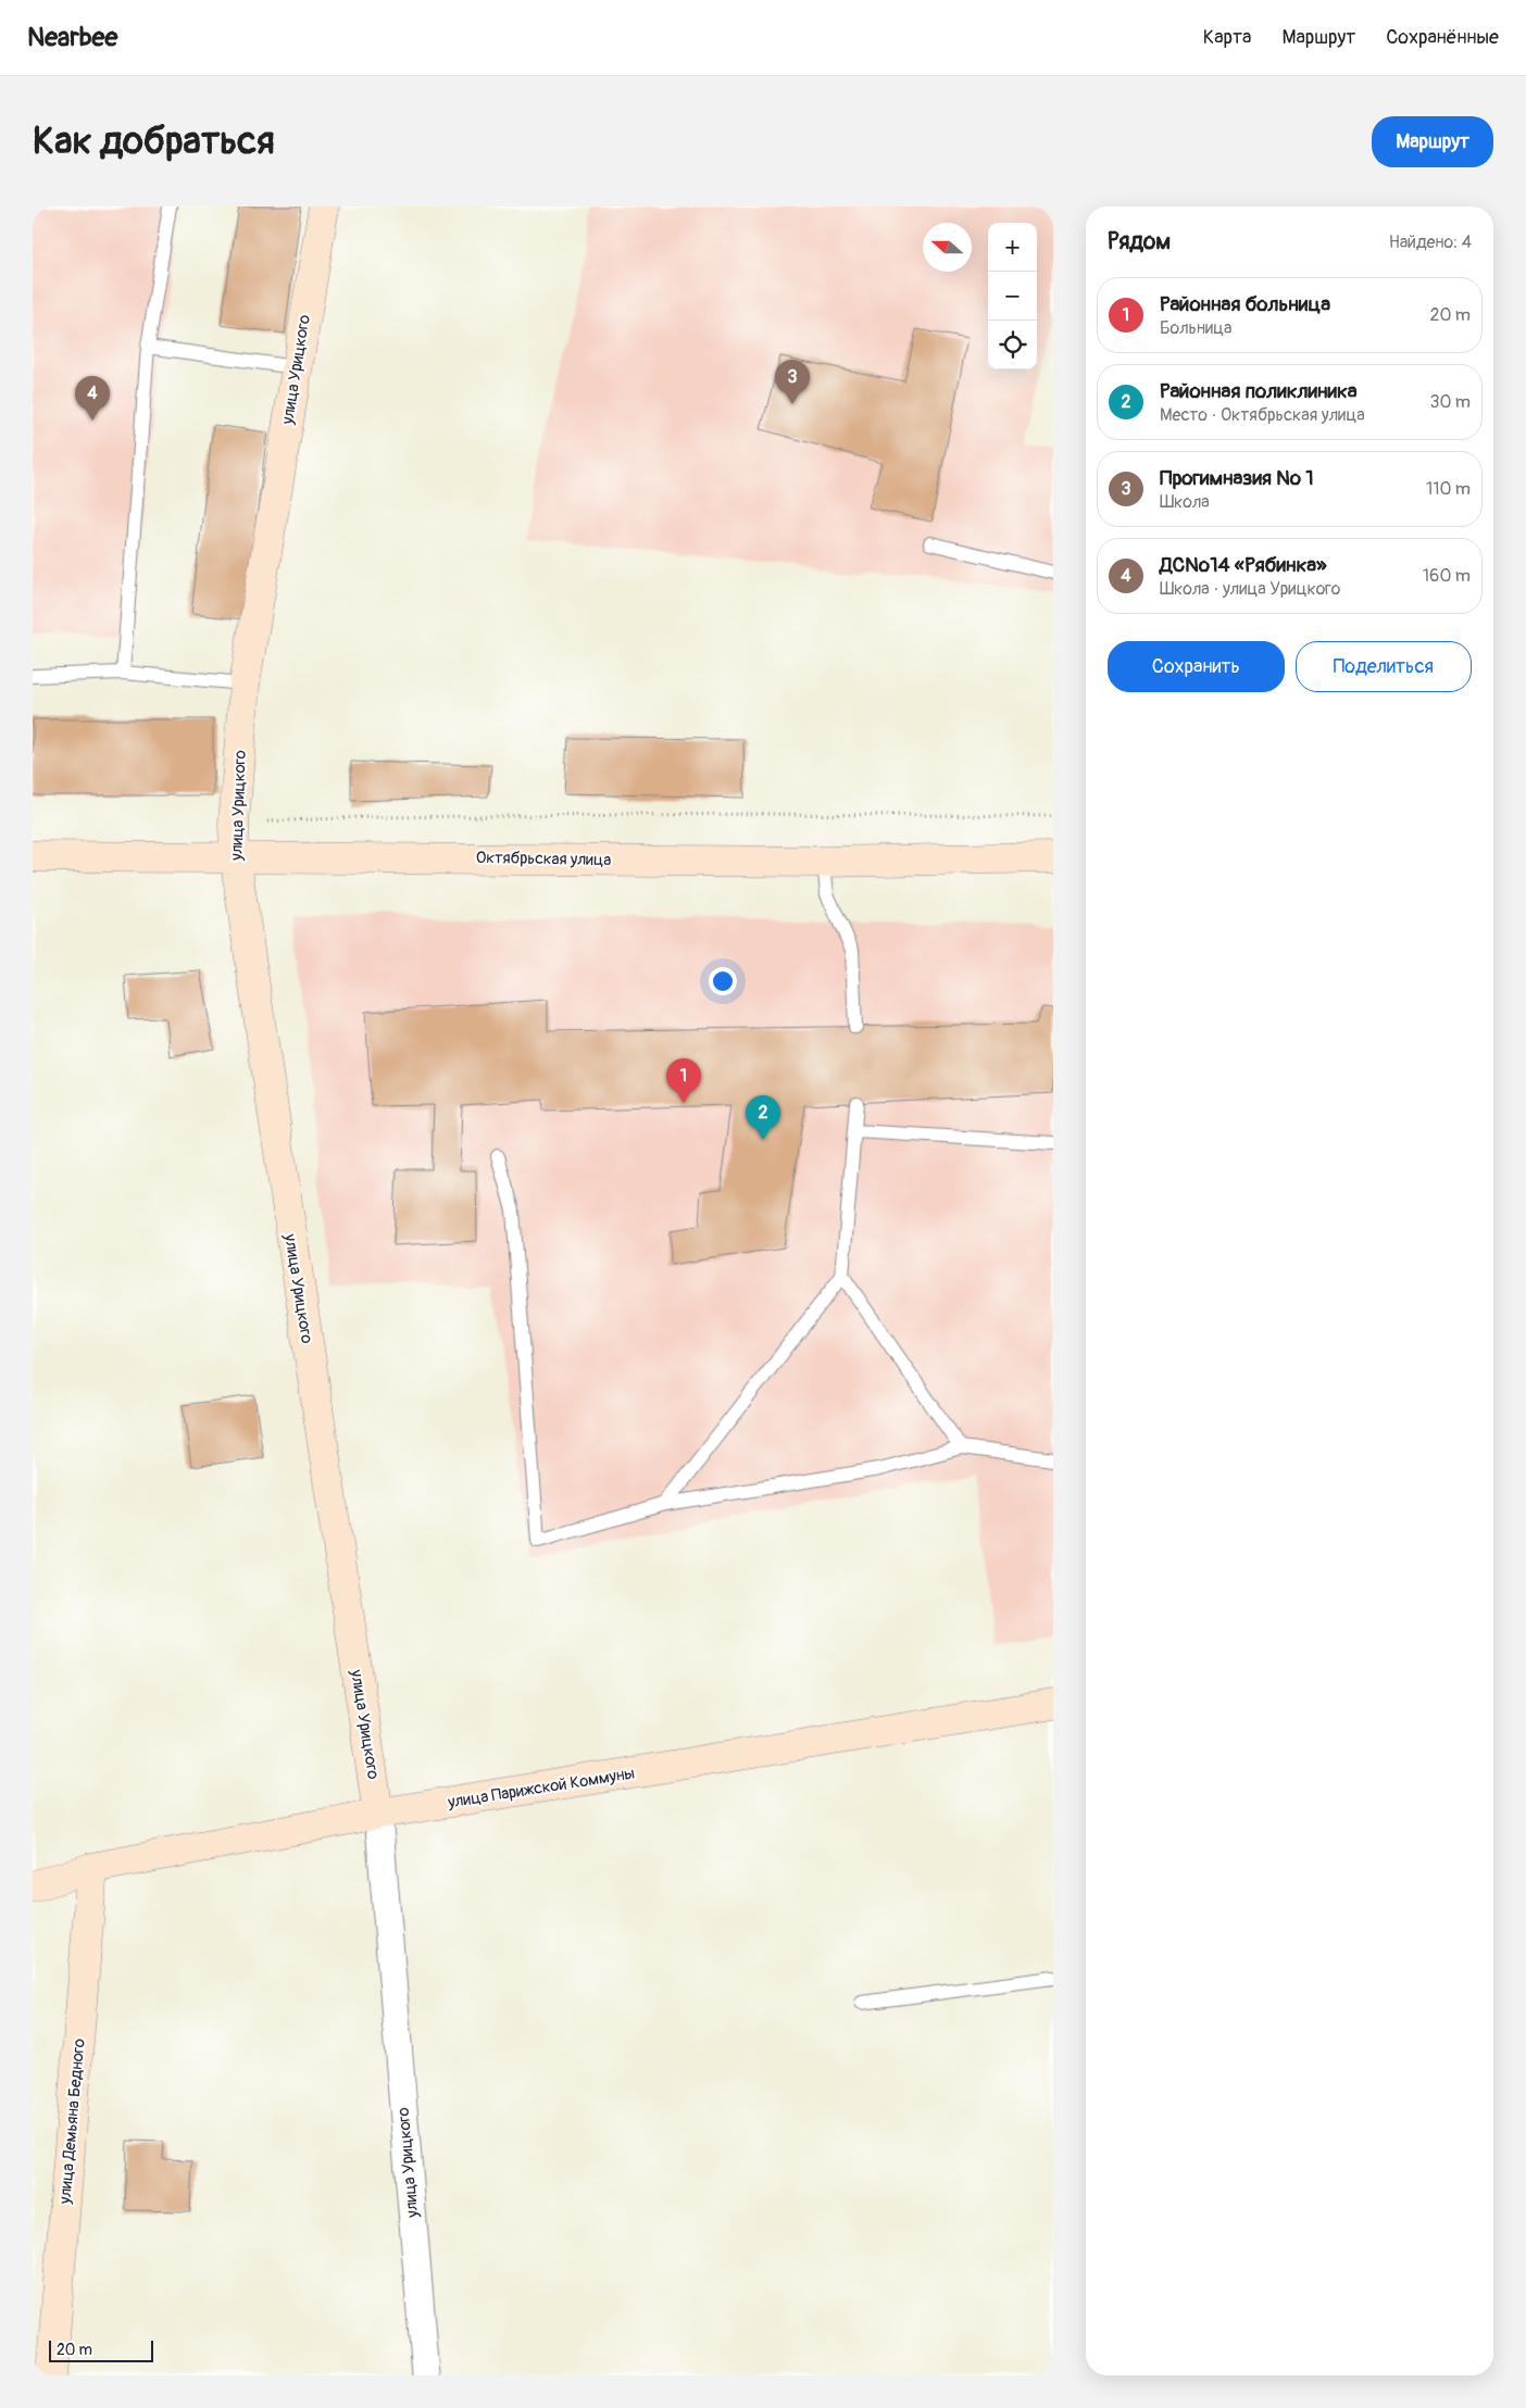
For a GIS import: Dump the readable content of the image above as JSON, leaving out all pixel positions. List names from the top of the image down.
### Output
{
  "streets": {
    "main road": [
      "улица Урицкого",
      "Октябрьская улица",
      "улица Парижской Коммуны",
      "улица Демьяна Бедного"
    ]
  },
  "crossings": [
    ["улица Урицкого", "Октябрьская улица"],
    ["улица Урицкого", "улица Парижской Коммуны"],
    ["улица Парижской Коммуны", "улица Демьяна Бедного"]
  ],
  "scale_bar": "20 m",
  "north": "left",
  "page": {
    "header": "Nearbee",
    "nav": ["Карта", "Маршрут", "Сохранённые"],
    "buttons": [
      "Маршрут",
      ["Сохранить", "Поделиться"]
    ],
    "title": "Как добраться",
    "heading": ["Рядом", "Найдено: 4"],
    "map_buttons": ["+", "−"],
    "list": [
      {
        "mark": "1",
        "name": "Районная больница",
        "note": "Больница",
        "value": "20 m"
      },
      {
        "mark": "2",
        "name": "Районная поликлиника",
        "note": "Место · Октябрьская улица",
        "value": "30 m"
      },
      {
        "mark": "3",
        "name": "Прогимназия № 1",
        "note": "Школа",
        "value": "110 m"
      },
      {
        "mark": "4",
        "name": "ДС№14 «Рябинка»",
        "note": "Школа · улица Урицкого",
        "value": "160 m"
      }
    ],
    "pins": [
      "3",
      "4",
      "1",
      "2"
    ],
    "scale": "20 m"
  }
}
